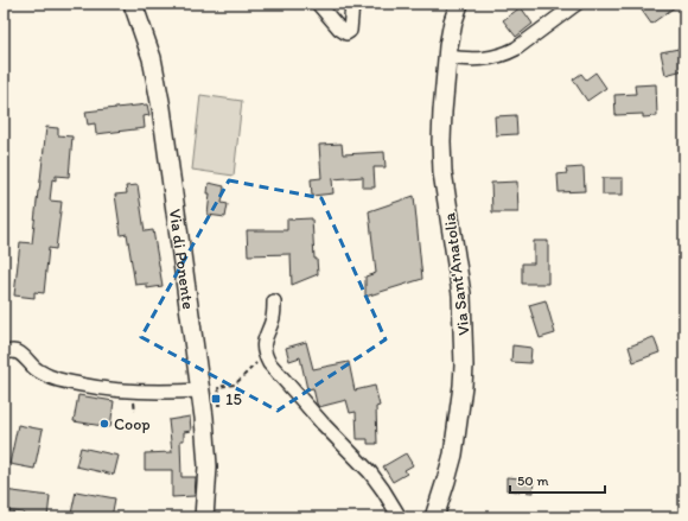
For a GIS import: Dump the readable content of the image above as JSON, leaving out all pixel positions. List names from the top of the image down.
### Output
{
  "streets": {
    "main road": ["Via di Ponente", "Via Sant'Anatolia"]
  },
  "places": {
    "transit": ["15"],
    "other": ["Coop"]
  },
  "scale_bar": "50 m"
}
